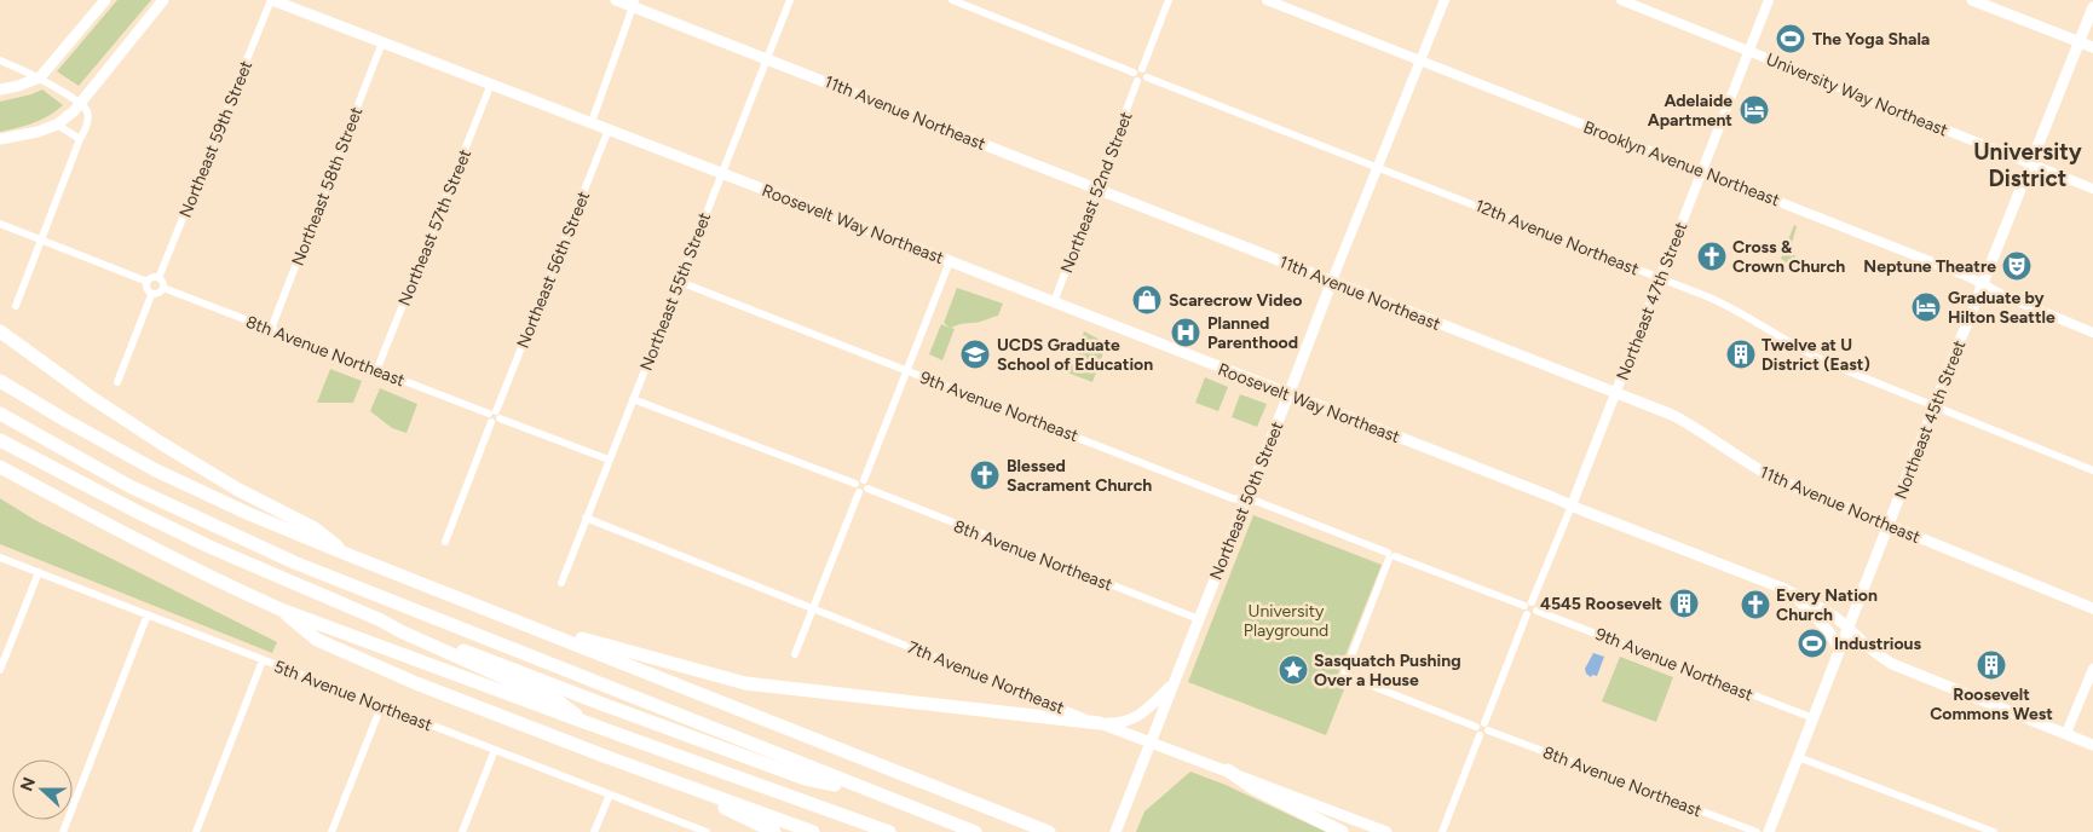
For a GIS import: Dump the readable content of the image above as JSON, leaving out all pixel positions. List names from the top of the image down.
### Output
{
  "streets": {
    "main road": [
      "11th Avenue Northeast",
      "Roosevelt Way Northeast",
      "Northeast 45th Street",
      "Northeast 50th Street",
      "7th Avenue Northeast"
    ],
    "street": [
      "University Way Northeast",
      "Northeast 59th Street",
      "Brooklyn Avenue Northeast",
      "Northeast 58th Street",
      "Northeast 52nd Street",
      "Northeast 57th Street",
      "12th Avenue Northeast",
      "Northeast 56th Street",
      "Northeast 55th Street",
      "Northeast 47th Street",
      "8th Avenue Northeast",
      "9th Avenue Northeast",
      "5th Avenue Northeast"
    ]
  },
  "crossings": [
    ["University Way Northeast", "Northeast 47th Street"],
    ["University Way Northeast", "Northeast 45th Street"],
    ["11th Avenue Northeast", "Northeast 52nd Street"],
    ["11th Avenue Northeast", "Northeast 55th Street"],
    ["11th Avenue Northeast", "Northeast 47th Street"],
    ["11th Avenue Northeast", "Northeast 45th Street"],
    ["11th Avenue Northeast", "Northeast 50th Street"],
    ["Northeast 59th Street", "Roosevelt Way Northeast"],
    ["Northeast 59th Street", "8th Avenue Northeast"],
    ["Brooklyn Avenue Northeast", "Northeast 47th Street"],
    ["Brooklyn Avenue Northeast", "Northeast 45th Street"],
    ["Brooklyn Avenue Northeast", "Northeast 50th Street"],
    ["Northeast 58th Street", "Roosevelt Way Northeast"],
    ["Northeast 58th Street", "8th Avenue Northeast"],
    ["Northeast 52nd Street", "Roosevelt Way Northeast"],
    ["Northeast 52nd Street", "12th Avenue Northeast"],
    ["Roosevelt Way Northeast", "Northeast 57th Street"],
    ["Roosevelt Way Northeast", "Northeast 56th Street"],
    ["Roosevelt Way Northeast", "Northeast 55th Street"],
    ["Roosevelt Way Northeast", "Northeast 47th Street"],
    ["Roosevelt Way Northeast", "Northeast 45th Street"],
    ["Roosevelt Way Northeast", "Northeast 50th Street"],
    ["Northeast 57th Street", "8th Avenue Northeast"],
    ["12th Avenue Northeast", "Northeast 47th Street"],
    ["12th Avenue Northeast", "Northeast 45th Street"],
    ["12th Avenue Northeast", "Northeast 50th Street"],
    ["Northeast 56th Street", "8th Avenue Northeast"],
    ["Northeast 55th Street", "8th Avenue Northeast"],
    ["Northeast 55th Street", "9th Avenue Northeast"],
    ["Northeast 55th Street", "7th Avenue Northeast"],
    ["Northeast 47th Street", "8th Avenue Northeast"],
    ["Northeast 47th Street", "9th Avenue Northeast"],
    ["8th Avenue Northeast", "9th Avenue Northeast"],
    ["8th Avenue Northeast", "Northeast 50th Street"],
    ["9th Avenue Northeast", "Northeast 45th Street"],
    ["9th Avenue Northeast", "Northeast 50th Street"],
    ["Northeast 50th Street", "7th Avenue Northeast"]
  ],
  "districts": ["University District"],
  "parks": ["University Playground"],
  "places": {
    "sports": ["The Yoga Shala", "Industrious"],
    "hotel": ["Adelaide Apartment", "Graduate by Hilton Seattle"],
    "church": ["Cross & Crown Church", "Blessed Sacrament Church", "Every Nation Church"],
    "theatre": ["Neptune Theatre"],
    "shop": ["Scarecrow Video"],
    "hospital": ["Planned Parenthood"],
    "school or university": ["UCDS Graduate School of Education"],
    "building": ["Twelve at U District (East)", "4545 Roosevelt", "Roosevelt Commons West"],
    "place": ["Sasquatch Pushing Over a House"]
  },
  "north": "left"
}
